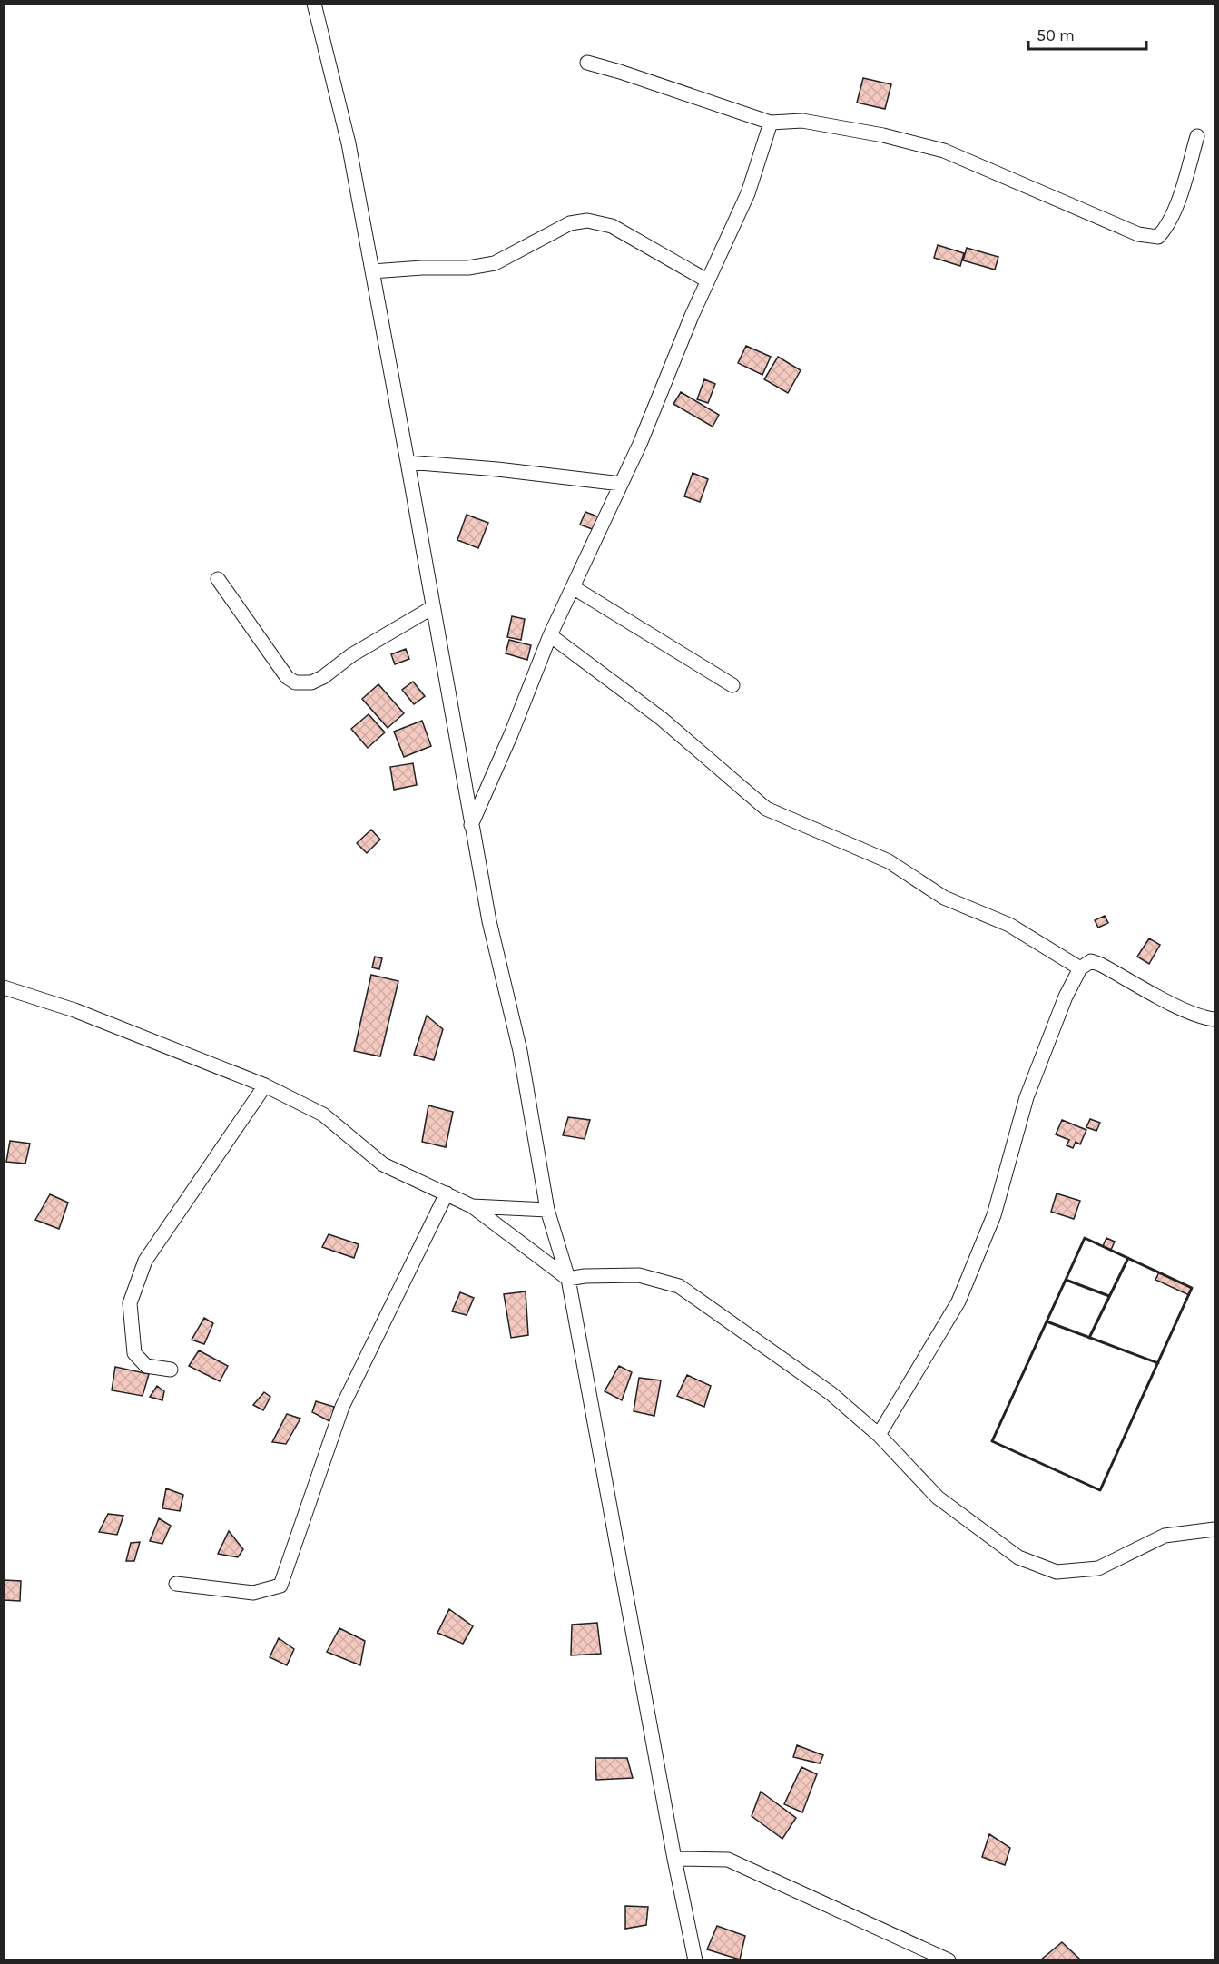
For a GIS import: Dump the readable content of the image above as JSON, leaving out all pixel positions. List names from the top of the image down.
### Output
{
  "scale_bar": "50 m"
}
